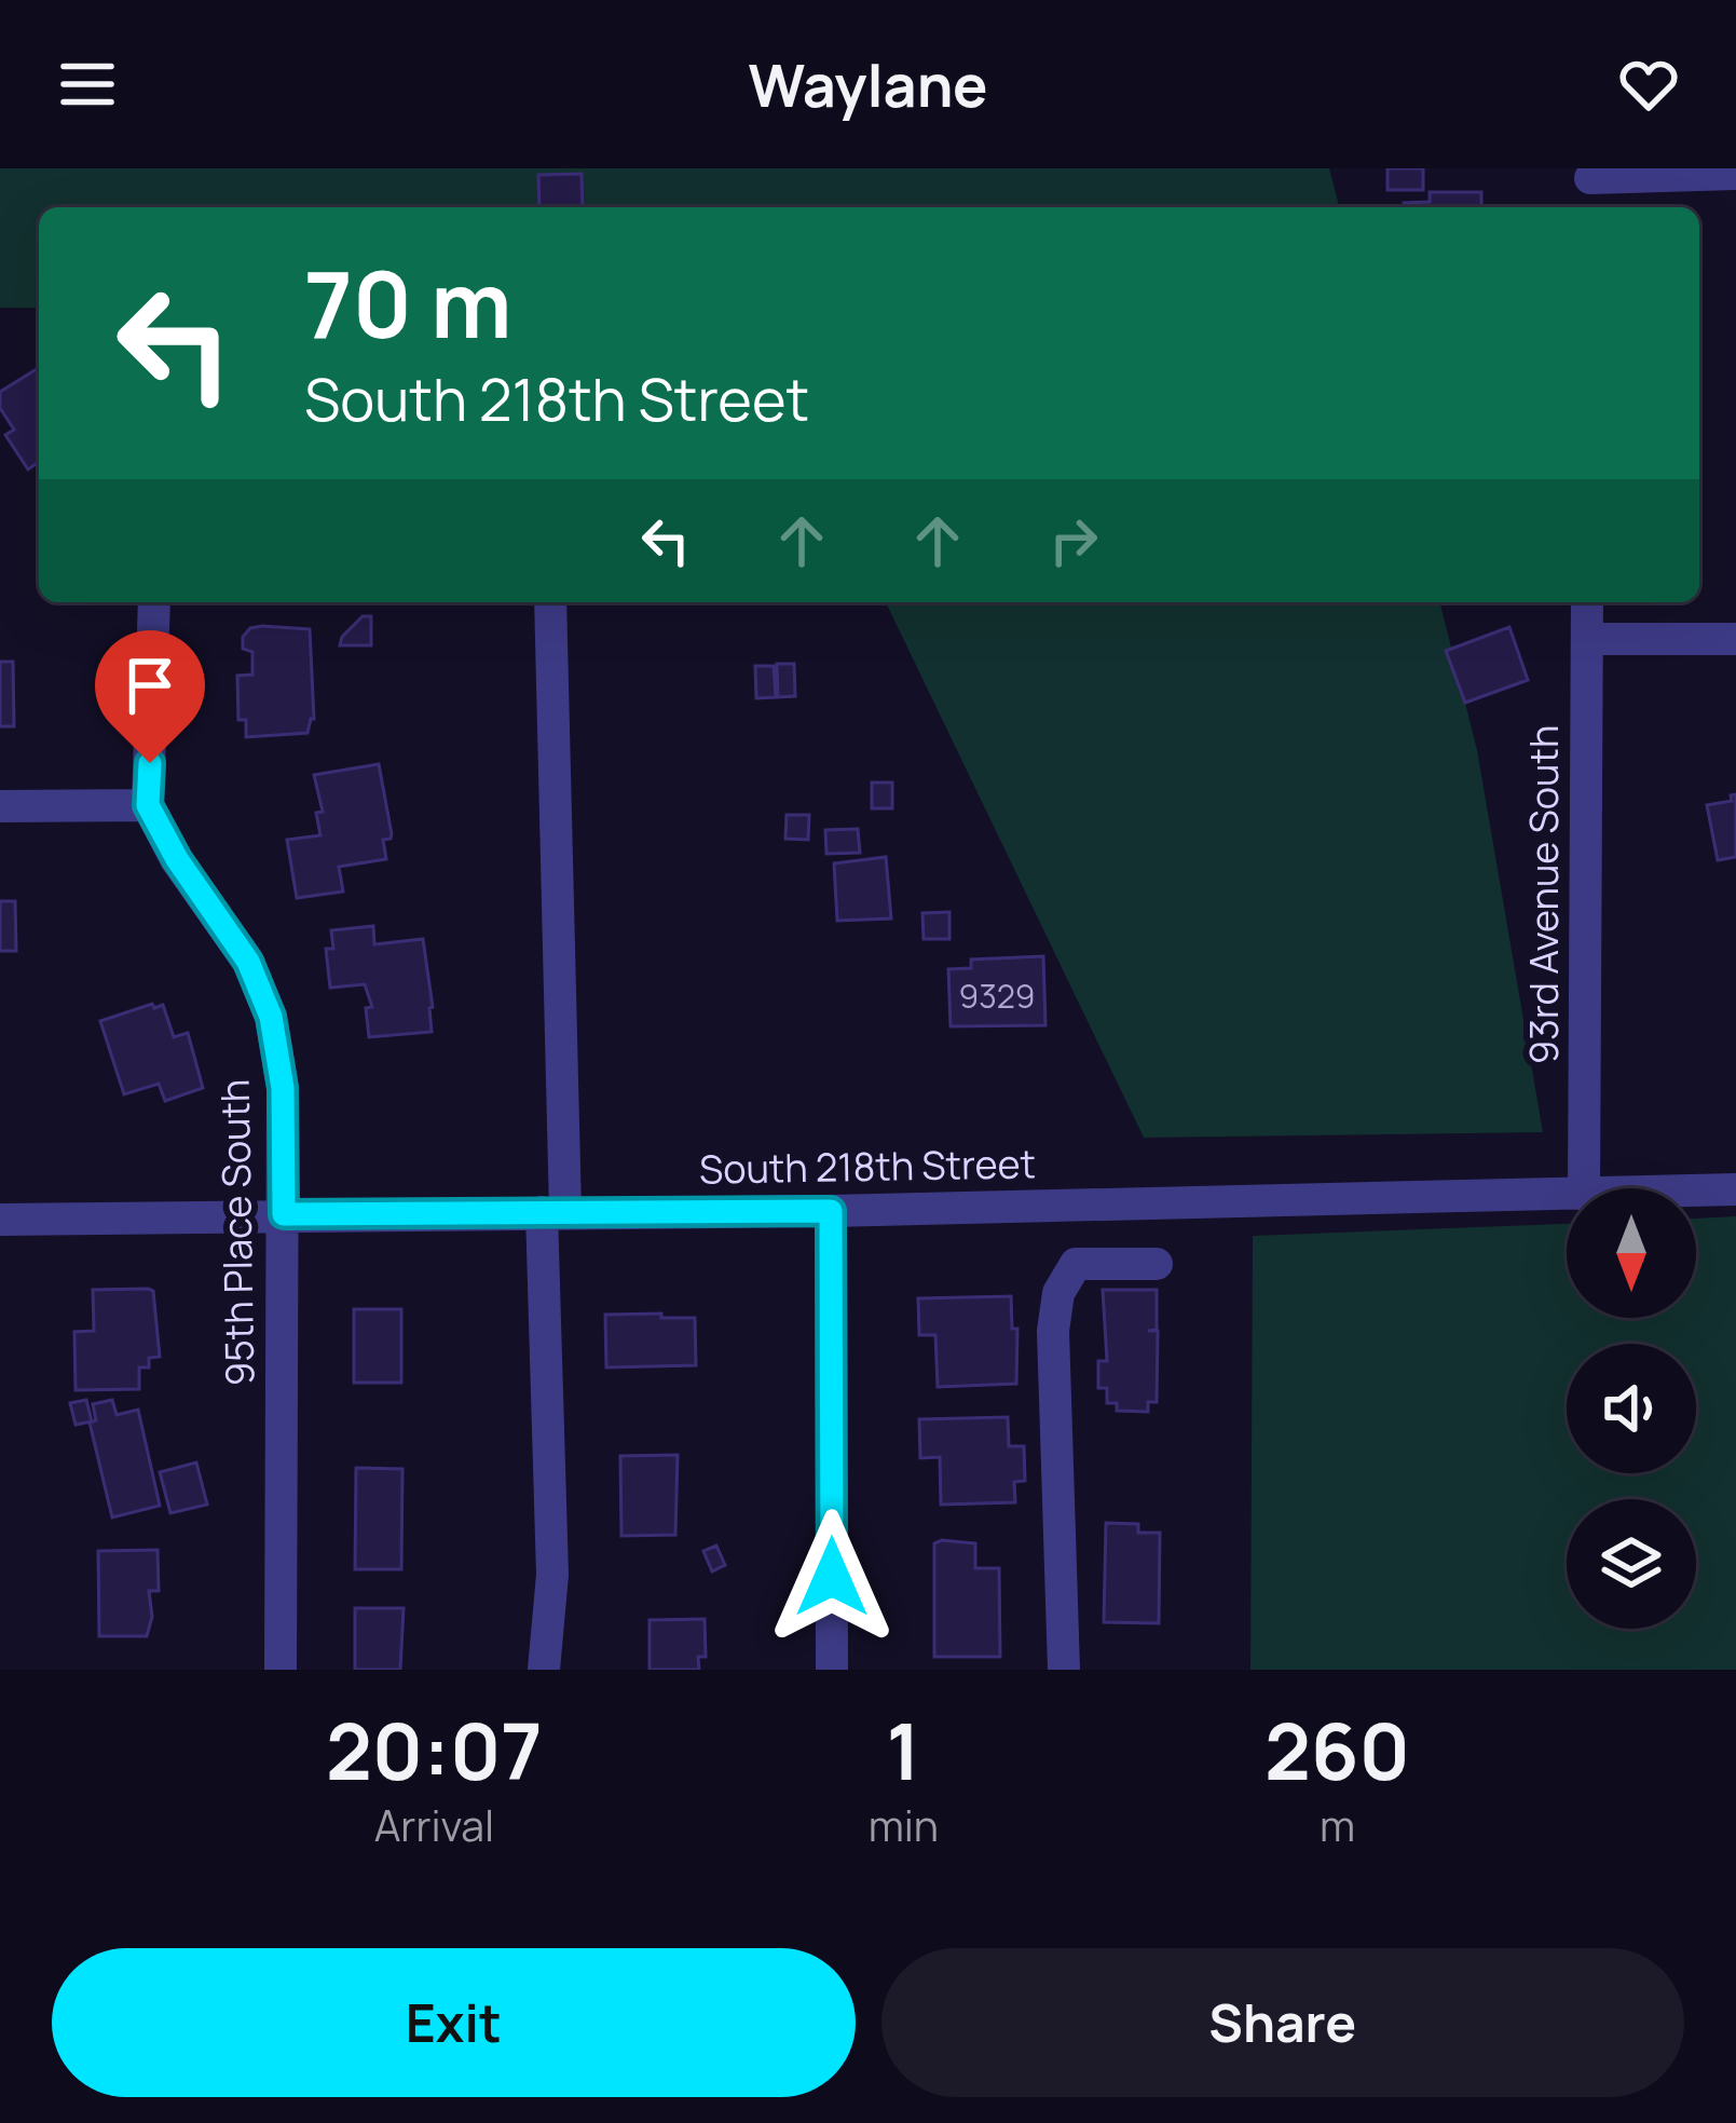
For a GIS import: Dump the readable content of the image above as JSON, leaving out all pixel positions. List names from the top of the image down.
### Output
{
  "streets": {
    "street": ["93rd Avenue South", "South 218th Street", "95th Place South"]
  },
  "crossings": [
    ["South 218th Street", "95th Place South"]
  ],
  "house_numbers": ["9329"],
  "north": "bottom",
  "page": {
    "header": "Waylane",
    "turn": ["70 m", "South 218th Street"],
    "eta": [
      "20:07",
      "Arrival",
      "1",
      "min",
      "260",
      "m"
    ],
    "buttons": ["Exit", "Share"]
  }
}
